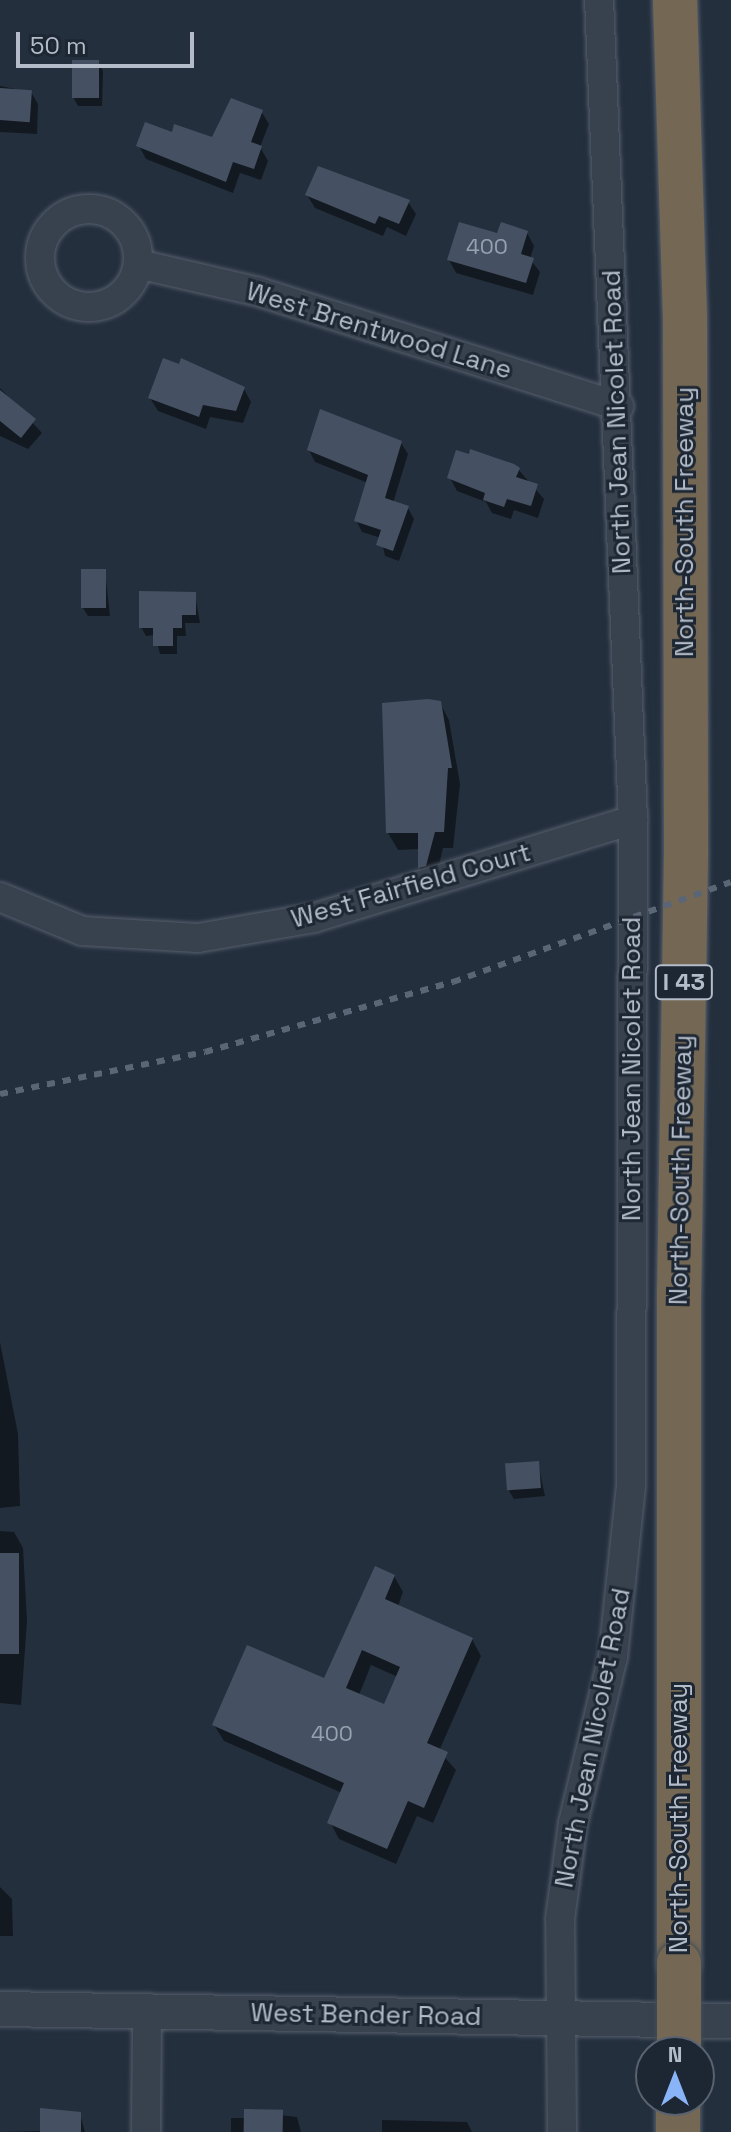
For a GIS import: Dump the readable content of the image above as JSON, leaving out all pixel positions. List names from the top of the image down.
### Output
{
  "streets": {
    "highway": ["North-South Freeway", "I 43"],
    "street": [
      "West Brentwood Lane",
      "North Jean Nicolet Road",
      "West Fairfield Court",
      "West Bender Road"
    ]
  },
  "crossings": [
    ["West Brentwood Lane", "North Jean Nicolet Road"],
    ["North Jean Nicolet Road", "West Fairfield Court"],
    ["North Jean Nicolet Road", "West Bender Road"]
  ],
  "house_numbers": ["400", "400"],
  "scale_bar": "50 m",
  "north": "top"
}
